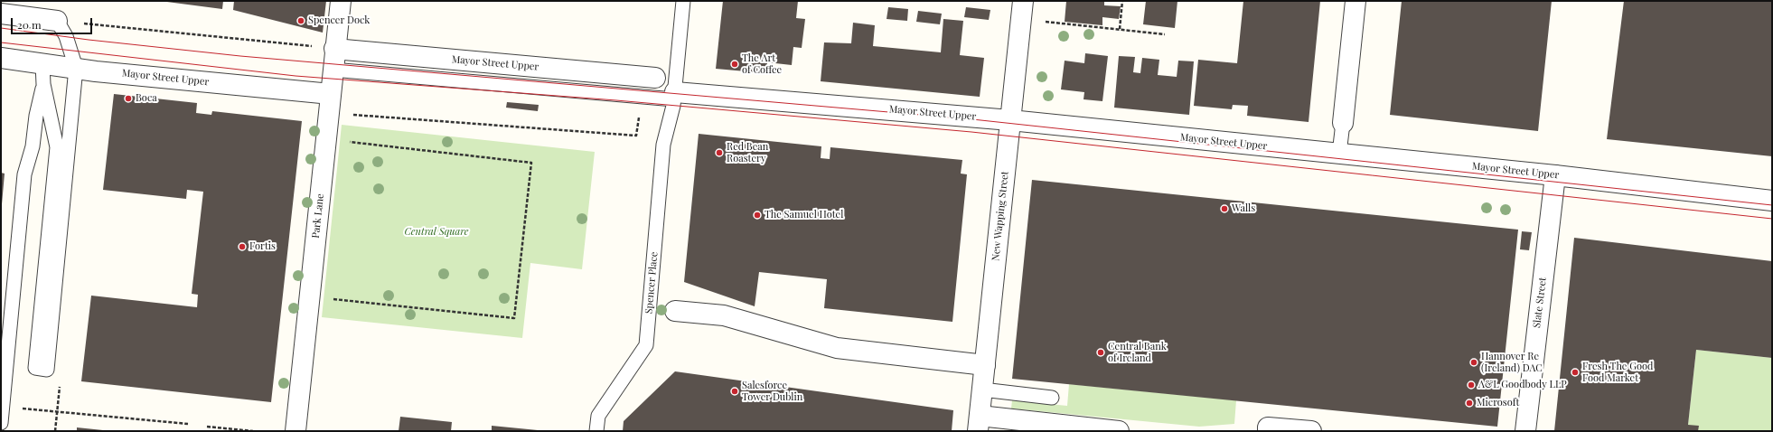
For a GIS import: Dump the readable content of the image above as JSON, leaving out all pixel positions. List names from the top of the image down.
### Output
{
  "streets": {
    "street": [
      "Mayor Street Upper",
      "Park Lane",
      "New Wapping Street",
      "Slate Street"
    ],
    "lane": ["Spencer Place"]
  },
  "crossings": [
    ["Mayor Street Upper", "Park Lane"],
    ["Mayor Street Upper", "New Wapping Street"],
    ["Mayor Street Upper", "Spencer Place"],
    ["Mayor Street Upper", "Slate Street"]
  ],
  "parks": ["Central Square"],
  "places": [
    "Spencer Dock",
    "The Art of Coffee",
    "Boca",
    "Red Bean Roastery",
    "Walls",
    "The Samuel Hotel",
    "Fortis",
    "Central Bank of Ireland",
    "Hannover Re (Ireland) DAC",
    "Fresh The Good Food Market",
    "A&L Goodbody LLP",
    "Salesforce Tower Dublin",
    "Microsoft"
  ],
  "scale_bar": "20 m"
}
